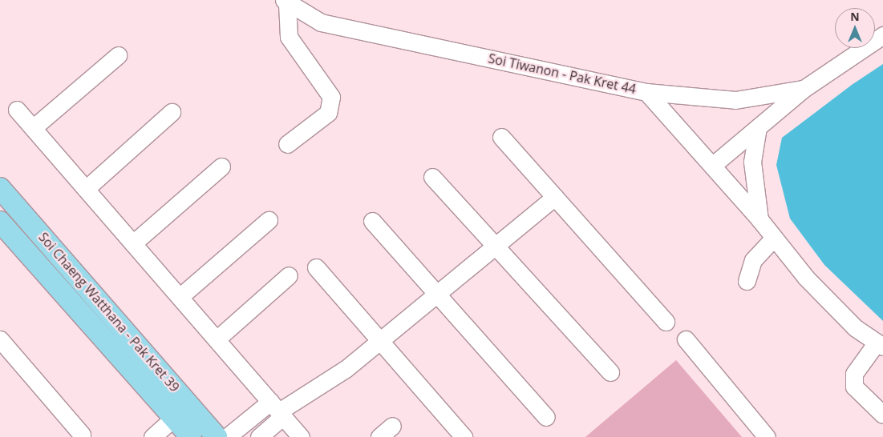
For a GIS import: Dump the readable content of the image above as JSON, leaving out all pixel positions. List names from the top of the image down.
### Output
{
  "streets": {
    "main road": ["Soi Chaeng Watthana - Pak Kret 39"],
    "street": ["Soi Tiwanon - Pak Kret 44"]
  },
  "north": "top"
}
